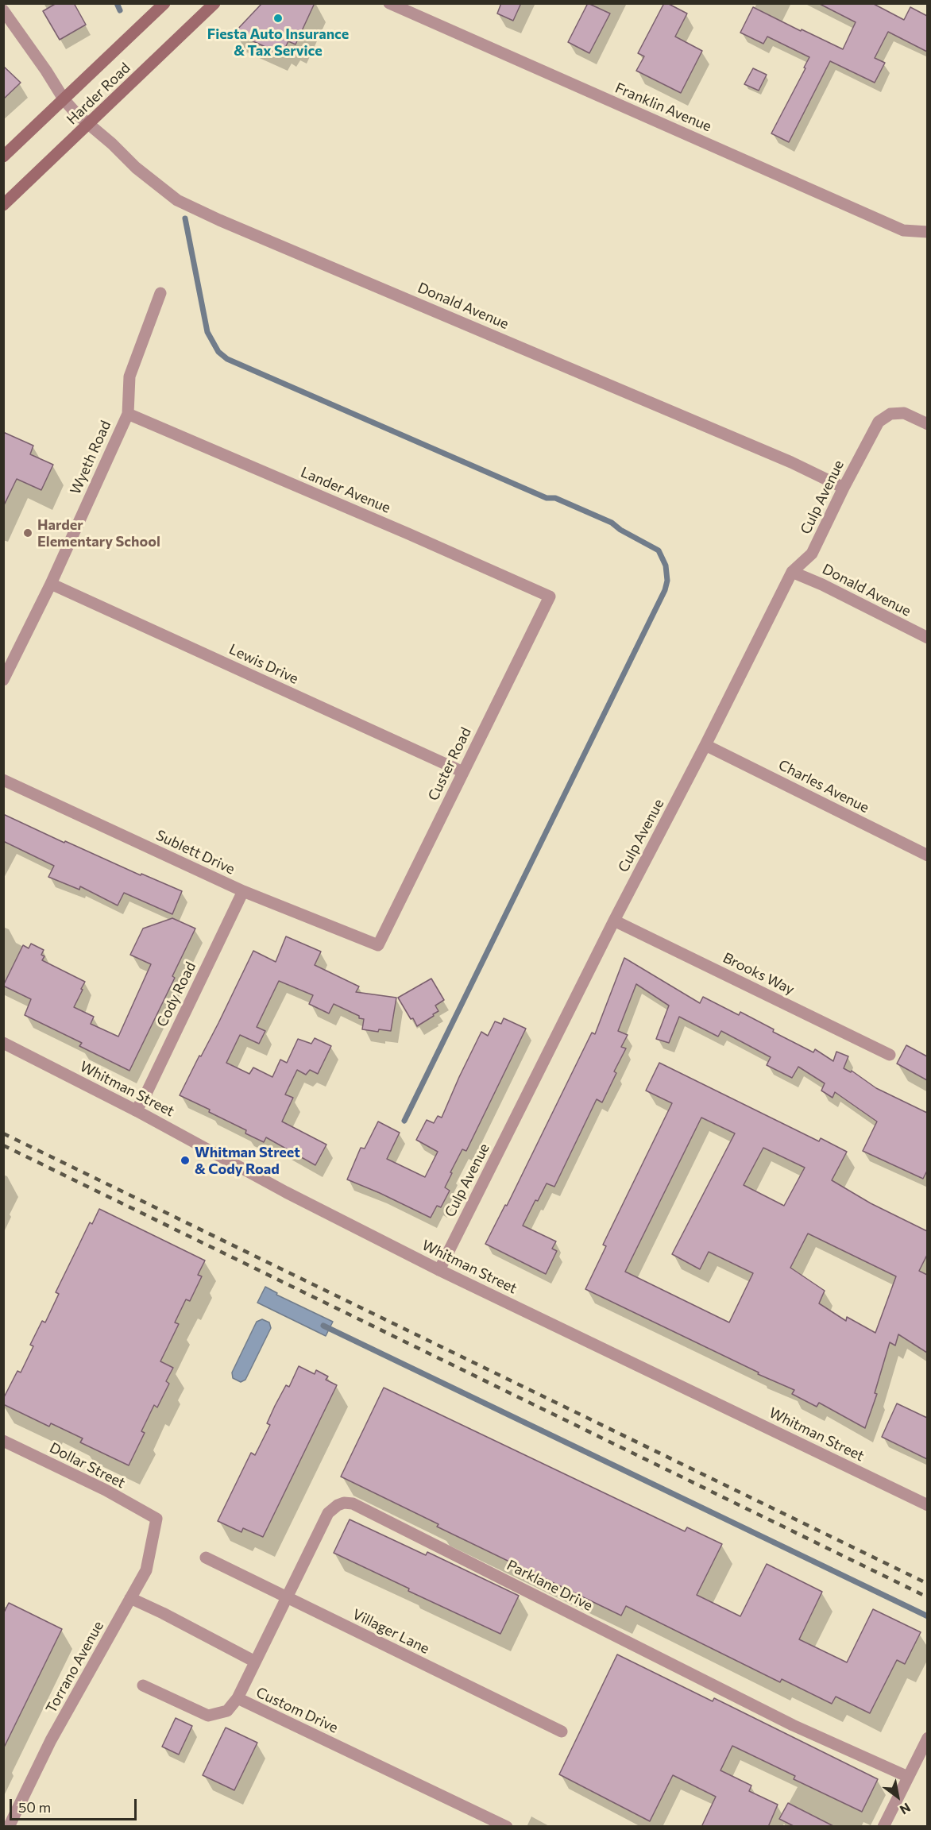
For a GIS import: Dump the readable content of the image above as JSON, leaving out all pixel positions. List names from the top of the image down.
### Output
{
  "streets": {
    "main road": ["Harder Road"],
    "street": [
      "Franklin Avenue",
      "Donald Avenue",
      "Wyeth Road",
      "Lander Avenue",
      "Culp Avenue",
      "Lewis Drive",
      "Custer Road",
      "Charles Avenue",
      "Sublett Drive",
      "Brooks Way",
      "Cody Road",
      "Whitman Street",
      "Dollar Street",
      "Parklane Drive",
      "Villager Lane",
      "Torrano Avenue",
      "Custom Drive"
    ]
  },
  "crossings": [
    ["Harder Road", "Donald Avenue"],
    ["Donald Avenue", "Culp Avenue"],
    ["Wyeth Road", "Lander Avenue"],
    ["Wyeth Road", "Lewis Drive"],
    ["Lander Avenue", "Custer Road"],
    ["Culp Avenue", "Charles Avenue"],
    ["Culp Avenue", "Brooks Way"],
    ["Culp Avenue", "Whitman Street"],
    ["Lewis Drive", "Custer Road"],
    ["Custer Road", "Sublett Drive"],
    ["Sublett Drive", "Cody Road"],
    ["Cody Road", "Whitman Street"],
    ["Dollar Street", "Torrano Avenue"],
    ["Parklane Drive", "Villager Lane"],
    ["Parklane Drive", "Custom Drive"]
  ],
  "places": ["Fiesta Auto Insurance & Tax Service", "Harder Elementary School", "Whitman Street & Cody Road"],
  "scale_bar": "50 m",
  "north": "bottom right"
}
